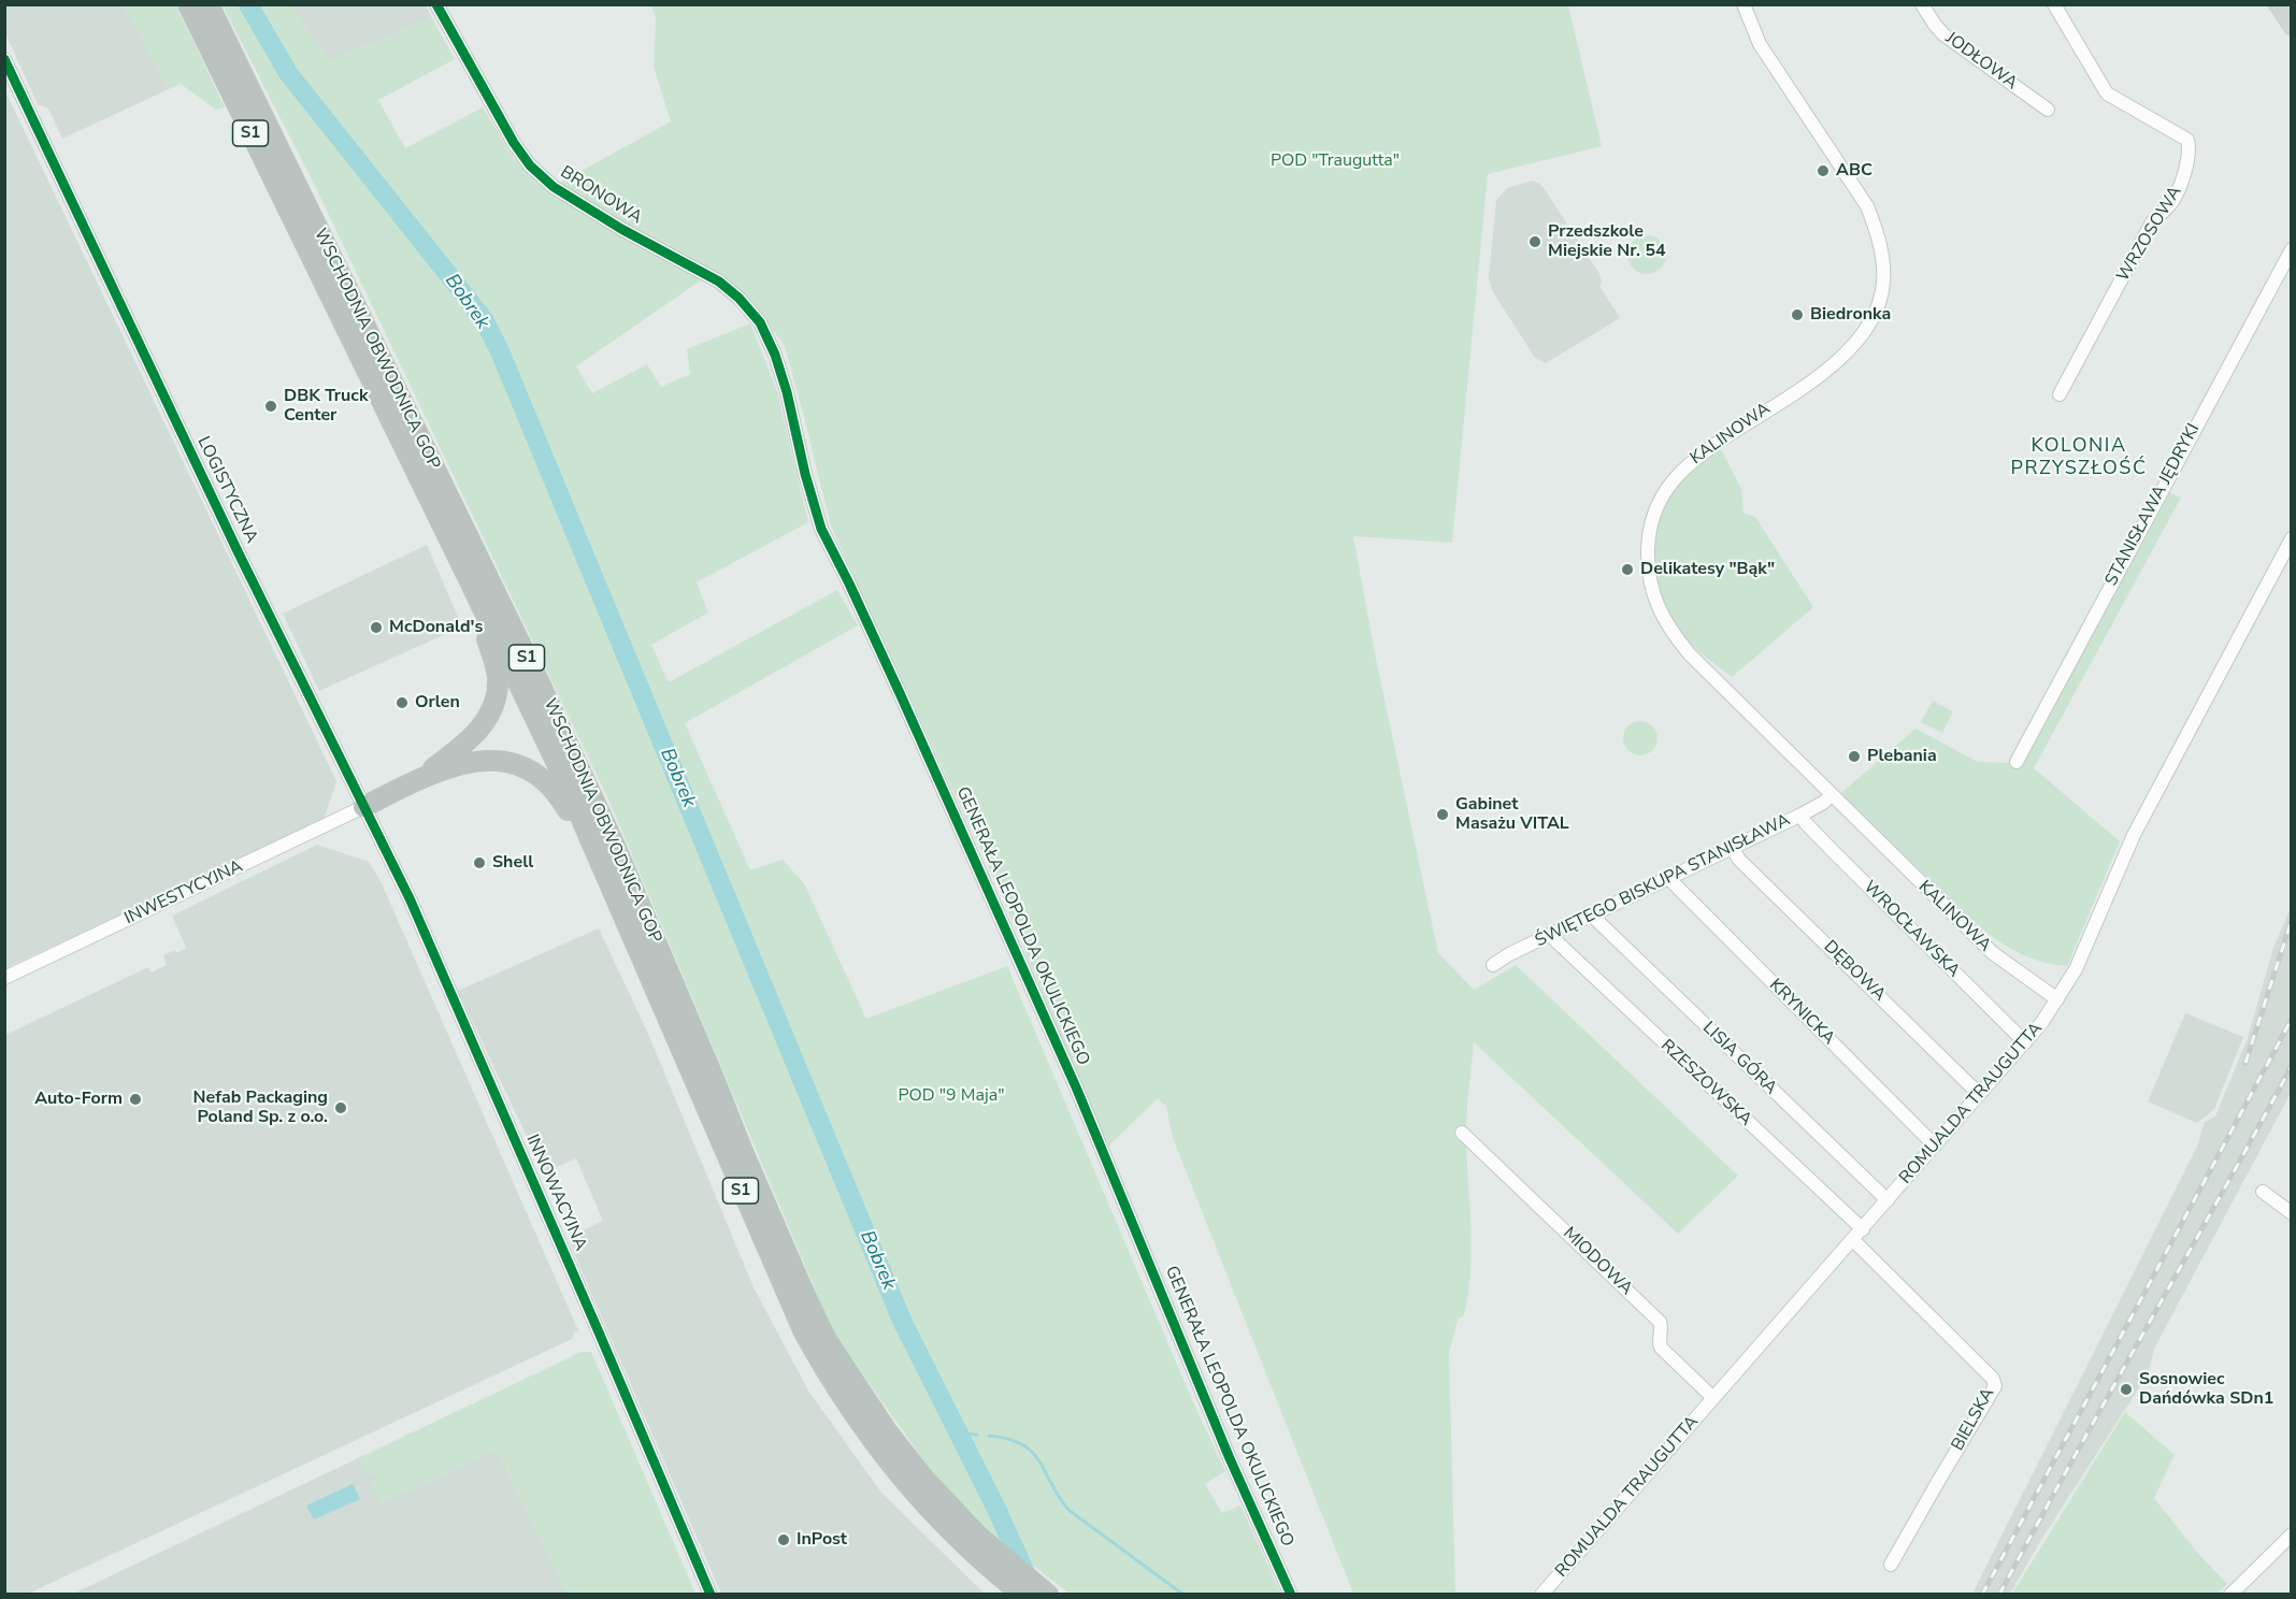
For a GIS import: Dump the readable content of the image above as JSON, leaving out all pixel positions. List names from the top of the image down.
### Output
{
  "streets": {
    "highway": ["S1", "WSCHODNIA OBWODNICA GOP"],
    "street": [
      "JODŁOWA",
      "BRONOWA",
      "WRZOSOWA",
      "KALINOWA",
      "LOGISTYCZNA",
      "STANISŁAWA JĘDRYKI",
      "ŚWIĘTEGO BISKUPA STANISŁAWA",
      "INWESTYCYJNA",
      "GENERAŁA LEOPOLDA OKULICKIEGO",
      "WROCŁAWSKA",
      "DĘBOWA",
      "KRYNICKA",
      "LISIA GÓRA",
      "RZESZOWSKA",
      "ROMUALDA TRAUGUTTA",
      "INNOWACYJNA",
      "MIODOWA",
      "BIELSKA"
    ]
  },
  "crossings": [
    ["BRONOWA", "GENERAŁA LEOPOLDA OKULICKIEGO"],
    ["KALINOWA", "ŚWIĘTEGO BISKUPA STANISŁAWA"],
    ["KALINOWA", "ROMUALDA TRAUGUTTA"],
    ["LOGISTYCZNA", "INWESTYCYJNA"],
    ["LOGISTYCZNA", "INNOWACYJNA"],
    ["ŚWIĘTEGO BISKUPA STANISŁAWA", "WROCŁAWSKA"],
    ["ŚWIĘTEGO BISKUPA STANISŁAWA", "DĘBOWA"],
    ["ŚWIĘTEGO BISKUPA STANISŁAWA", "KRYNICKA"],
    ["ŚWIĘTEGO BISKUPA STANISŁAWA", "LISIA GÓRA"],
    ["ŚWIĘTEGO BISKUPA STANISŁAWA", "RZESZOWSKA"],
    ["INWESTYCYJNA", "INNOWACYJNA"],
    ["WROCŁAWSKA", "ROMUALDA TRAUGUTTA"],
    ["DĘBOWA", "ROMUALDA TRAUGUTTA"],
    ["KRYNICKA", "ROMUALDA TRAUGUTTA"],
    ["LISIA GÓRA", "ROMUALDA TRAUGUTTA"],
    ["RZESZOWSKA", "ROMUALDA TRAUGUTTA"],
    ["ROMUALDA TRAUGUTTA", "MIODOWA"],
    ["ROMUALDA TRAUGUTTA", "BIELSKA"]
  ],
  "districts": ["KOLONIA PRZYSZŁOŚĆ"],
  "water": ["Bobrek"],
  "parks": ["POD \"Traugutta\"", "POD \"9 Maja\""],
  "places": [
    "ABC",
    "Przedszkole Miejskie Nr. 54",
    "Biedronka",
    "DBK Truck Center",
    "Delikatesy \"Bąk\"",
    "McDonald's",
    "Orlen",
    "Plebania",
    "Gabinet Masażu VITAL",
    "Shell",
    "Auto-Form",
    "Nefab Packaging Poland Sp. z o.o.",
    "Sosnowiec Dańdówka SDn1",
    "InPost"
  ]
}
